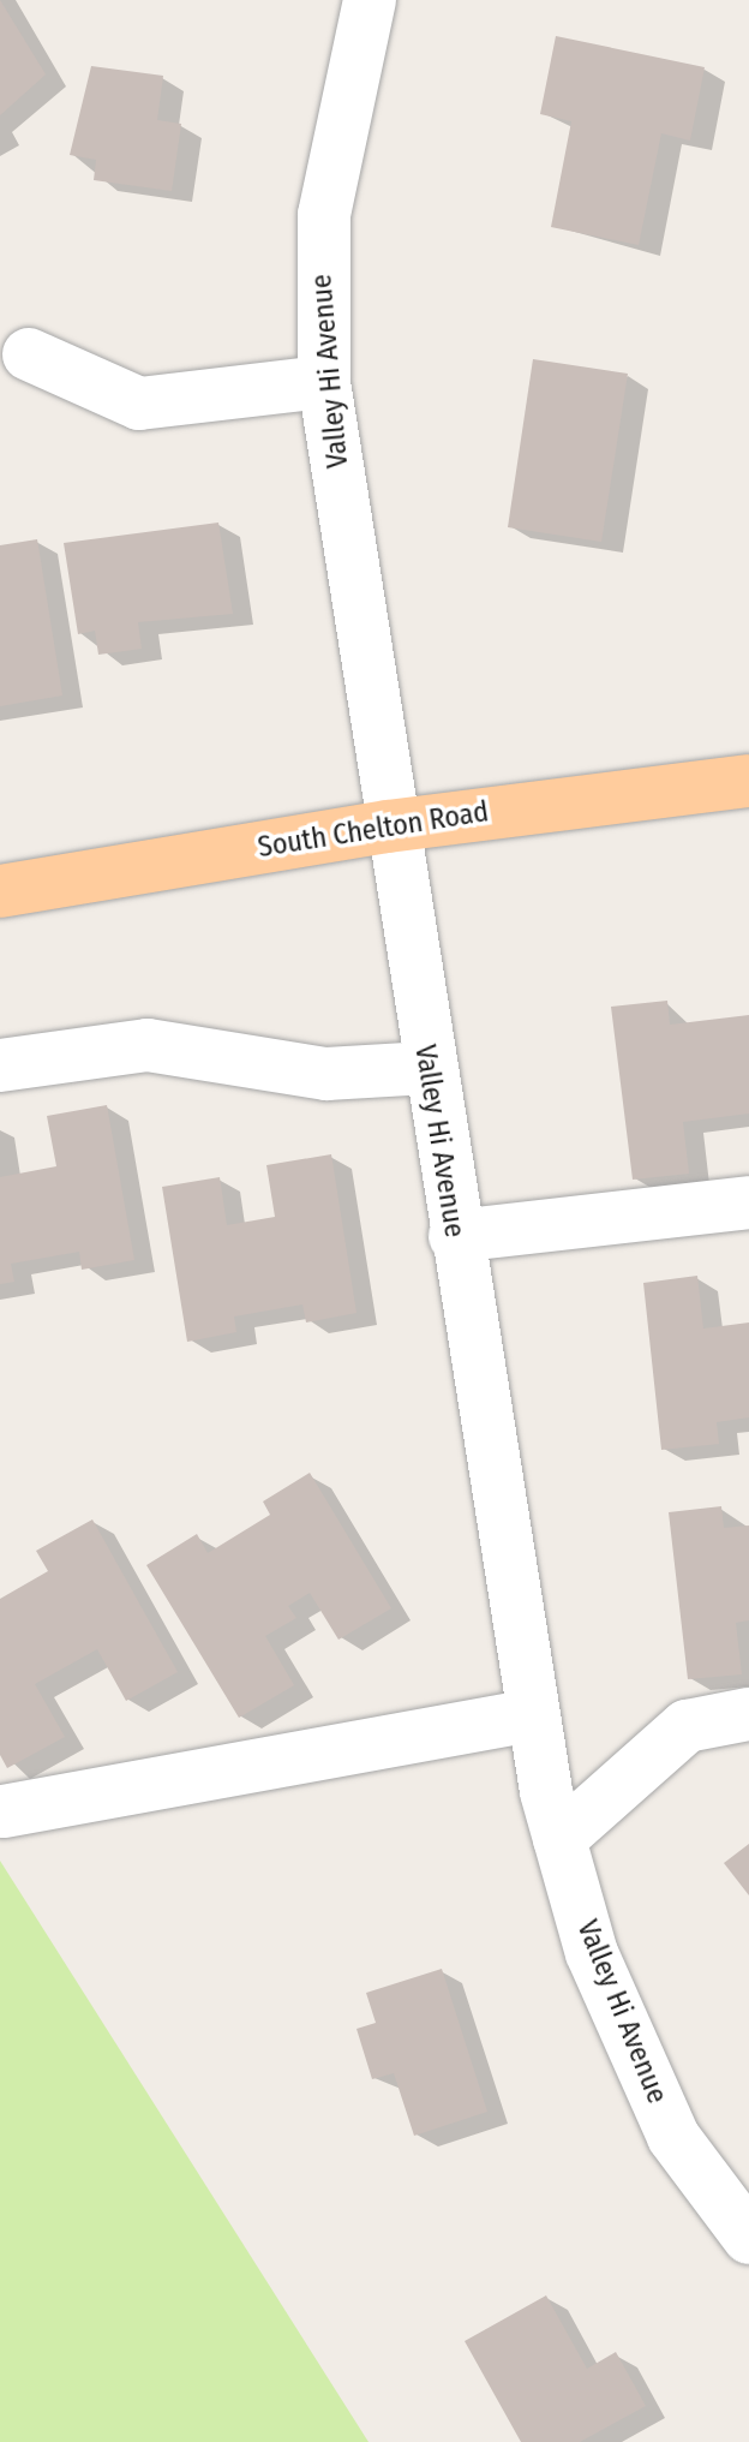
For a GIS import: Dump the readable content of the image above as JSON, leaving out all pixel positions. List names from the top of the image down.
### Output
{
  "streets": {
    "main road": ["South Chelton Road"],
    "street": ["Valley Hi Avenue"]
  },
  "crossings": [
    ["Valley Hi Avenue", "South Chelton Road"]
  ]
}
